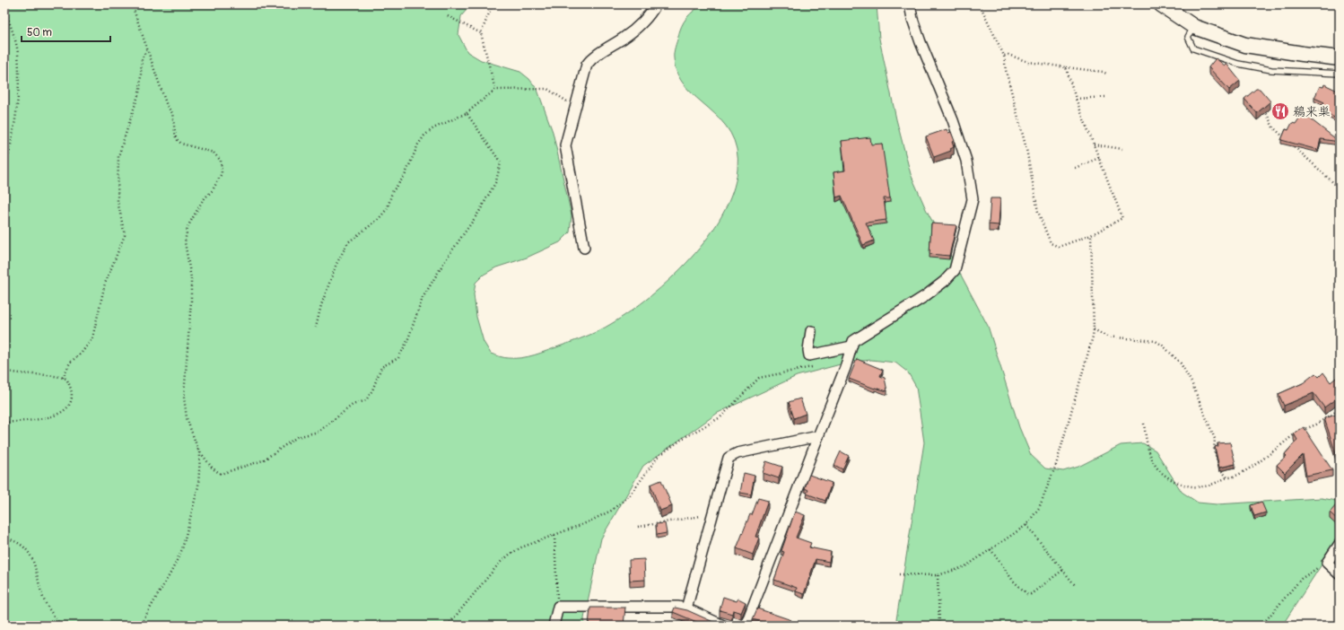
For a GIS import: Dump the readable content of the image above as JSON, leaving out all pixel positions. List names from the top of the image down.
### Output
{
  "places": {
    "restaurant": ["鵜来巣"]
  },
  "scale_bar": "50 m"
}
